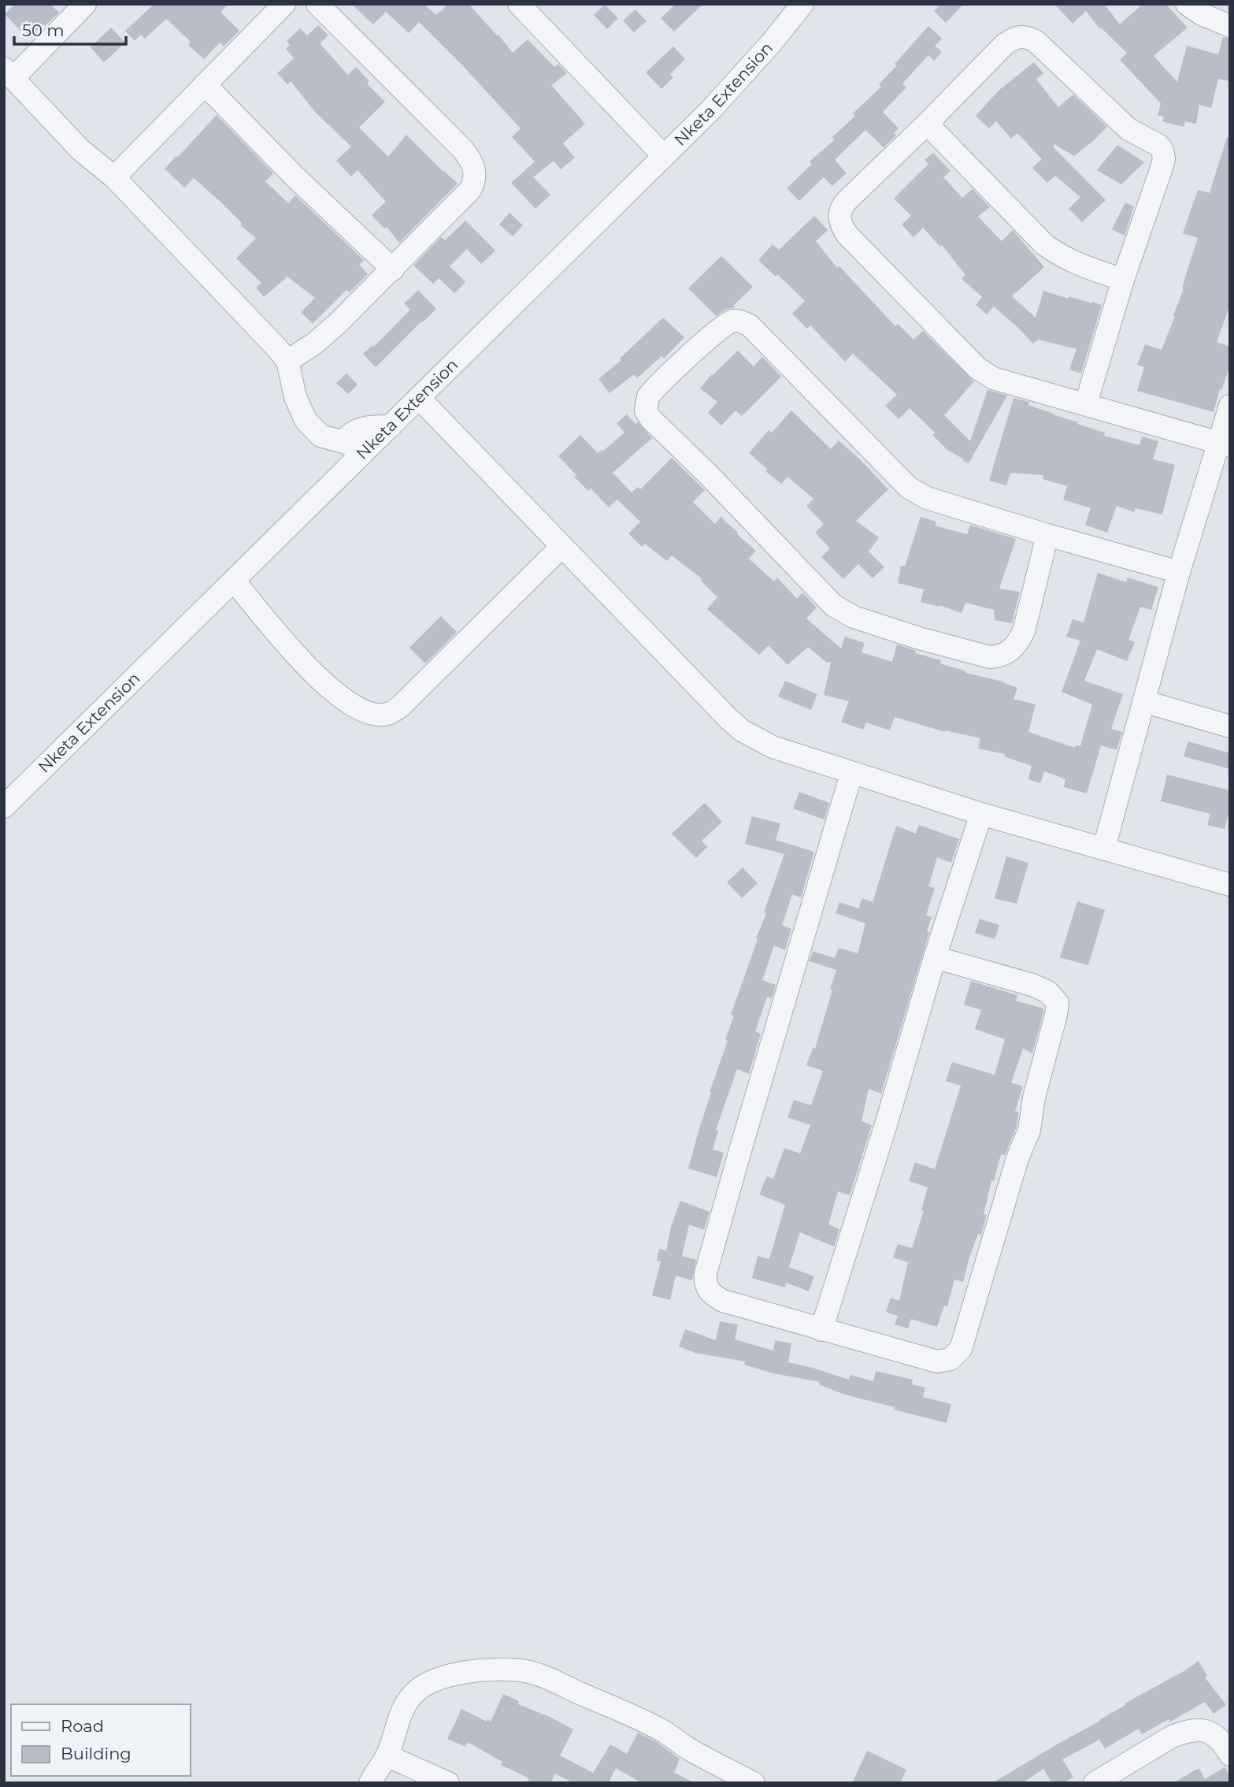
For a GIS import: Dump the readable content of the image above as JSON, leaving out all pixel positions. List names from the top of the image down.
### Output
{
  "streets": {
    "street": ["Nketa Extension"]
  },
  "legend": ["Road", "Building"],
  "scale_bar": "50 m"
}
